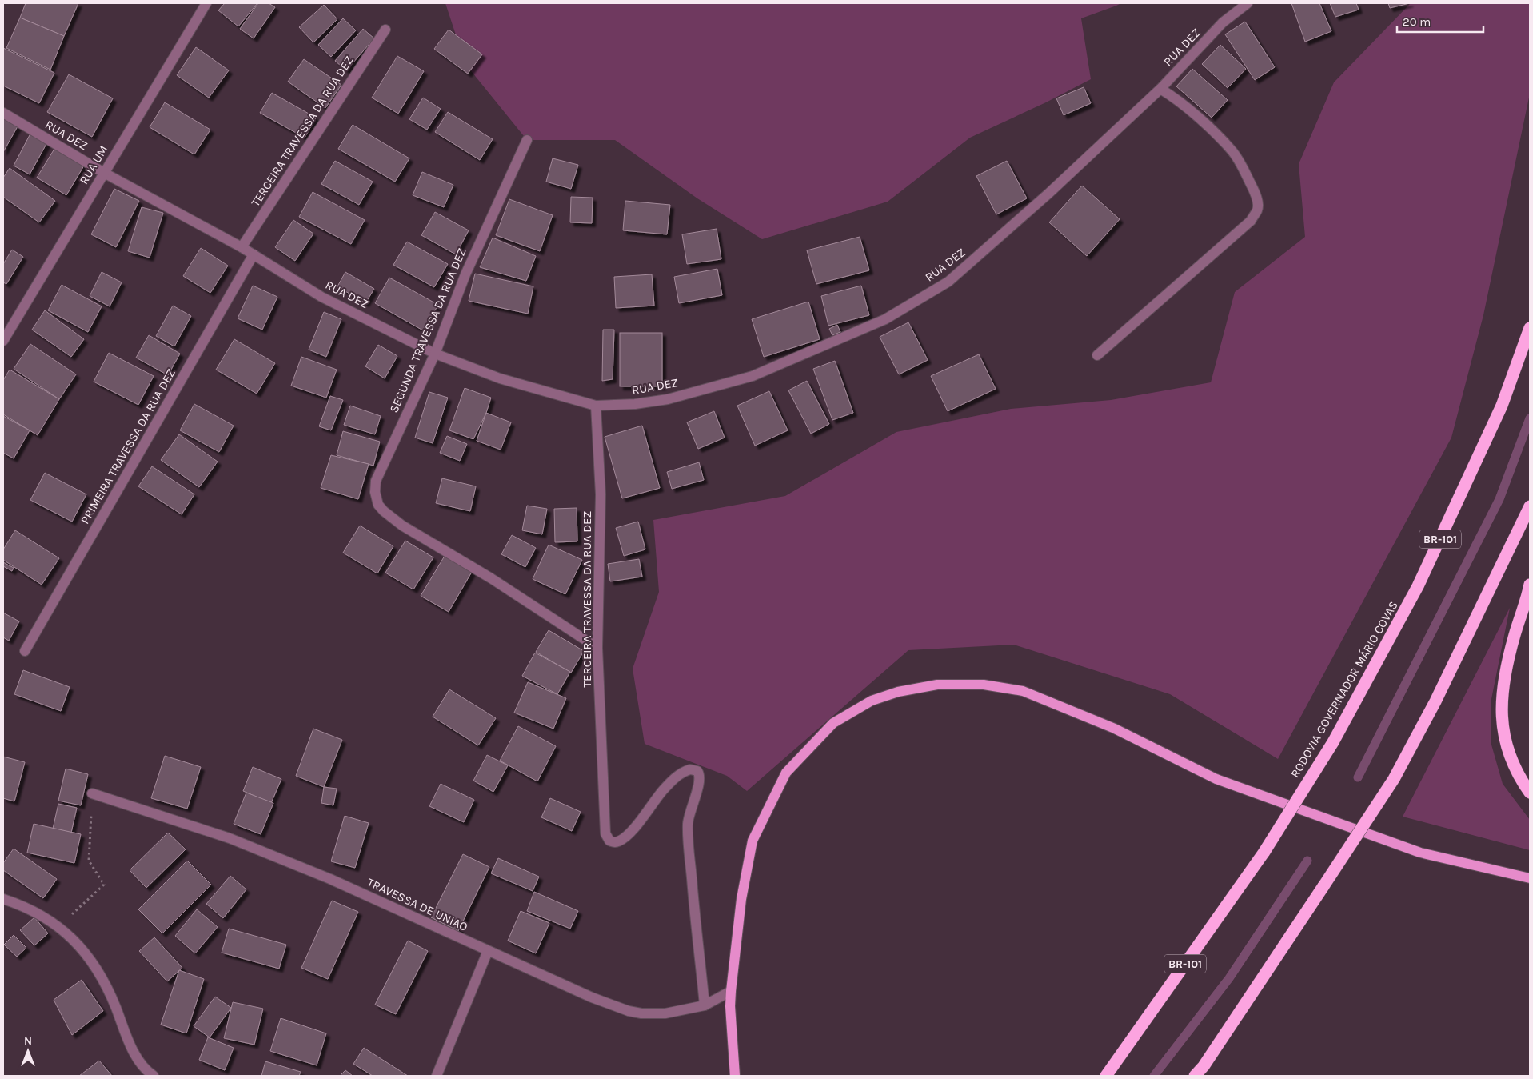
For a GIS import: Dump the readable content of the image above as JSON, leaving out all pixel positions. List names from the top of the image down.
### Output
{
  "streets": {
    "highway": ["BR-101", "RODOVIA GOVERNADOR MÁRIO COVAS"],
    "street": [
      "RUA DEZ",
      "TERCEIRA TRAVESSA DA RUA DEZ",
      "RUA UM",
      "SEGUNDA TRAVESSA DA RUA DEZ",
      "PRIMEIRA TRAVESSA DA RUA DEZ",
      "TRAVESSA DE UNIAO"
    ]
  },
  "crossings": [
    ["RUA DEZ", "TERCEIRA TRAVESSA DA RUA DEZ"],
    ["RUA DEZ", "RUA UM"],
    ["RUA DEZ", "SEGUNDA TRAVESSA DA RUA DEZ"],
    ["RUA DEZ", "PRIMEIRA TRAVESSA DA RUA DEZ"],
    ["TERCEIRA TRAVESSA DA RUA DEZ", "SEGUNDA TRAVESSA DA RUA DEZ"],
    ["TERCEIRA TRAVESSA DA RUA DEZ", "TRAVESSA DE UNIAO"]
  ],
  "scale_bar": "20 m",
  "north": "top"
}
